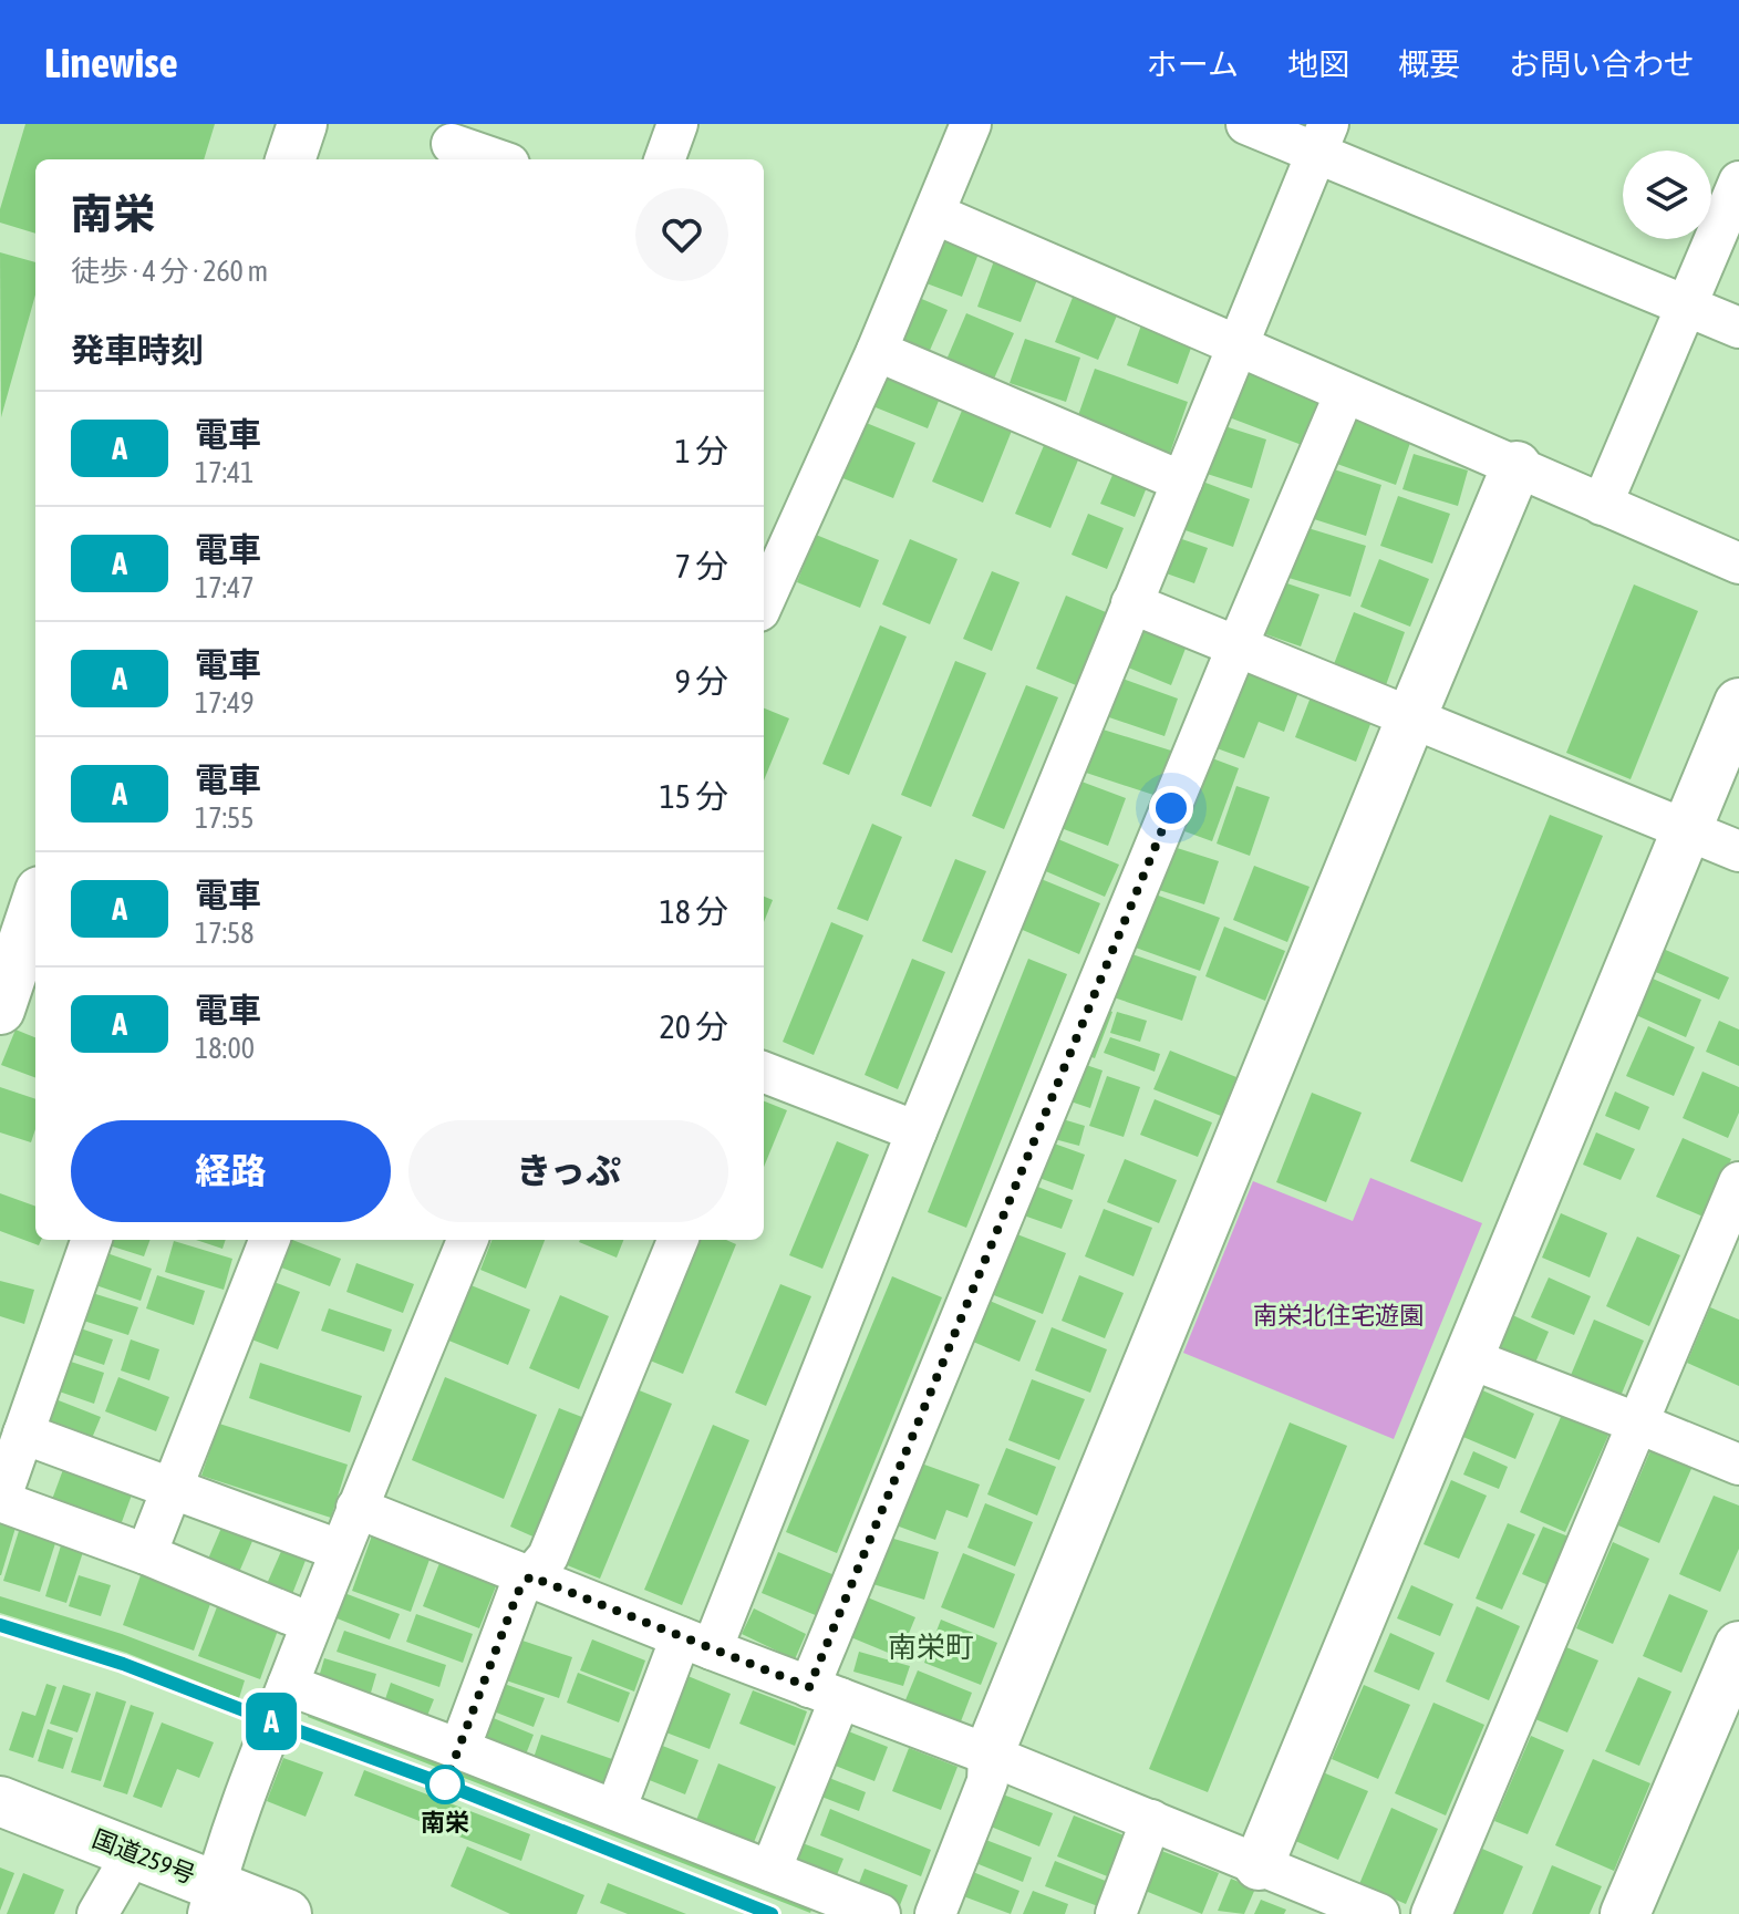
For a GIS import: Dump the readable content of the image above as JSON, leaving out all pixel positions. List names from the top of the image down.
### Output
{
  "streets": {
    "main road": ["国道259号"]
  },
  "districts": ["南栄町"],
  "parks": ["南栄北住宅遊園"],
  "places": ["南栄"],
  "page": {
    "header": "Linewise",
    "nav": [
      "ホーム",
      "地図",
      "概要",
      "お問い合わせ"
    ],
    "on_map": "A",
    "heading": [
      ["南栄", "徒歩 · 4 分 · 260 m"],
      "発車時刻"
    ],
    "list": [
      {
        "mark": "A",
        "name": "電車",
        "note": "17:41",
        "value": "1 分"
      },
      {
        "mark": "A",
        "name": "電車",
        "note": "17:47",
        "value": "7 分"
      },
      {
        "mark": "A",
        "name": "電車",
        "note": "17:49",
        "value": "9 分"
      },
      {
        "mark": "A",
        "name": "電車",
        "note": "17:55",
        "value": "15 分"
      },
      {
        "mark": "A",
        "name": "電車",
        "note": "17:58",
        "value": "18 分"
      },
      {
        "mark": "A",
        "name": "電車",
        "note": "18:00",
        "value": "20 分"
      }
    ],
    "buttons": ["経路", "きっぷ"]
  }
}
